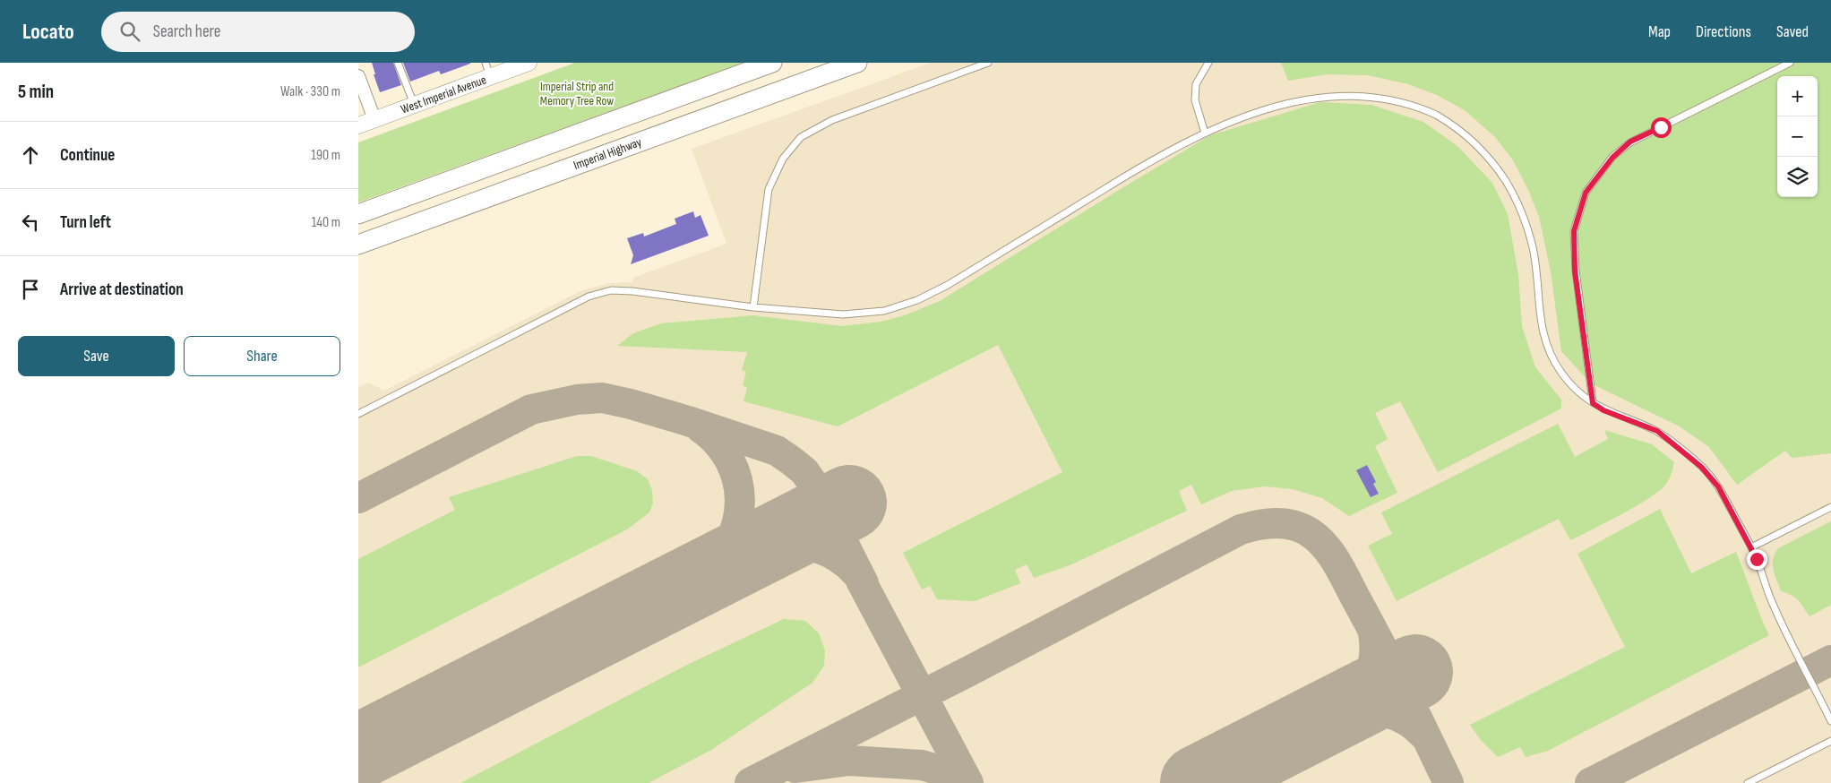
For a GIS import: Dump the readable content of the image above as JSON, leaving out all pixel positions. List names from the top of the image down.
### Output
{
  "streets": {
    "main road": ["Imperial Highway"],
    "street": ["West Imperial Avenue"]
  },
  "parks": ["Imperial Strip and Memory Tree Row"],
  "page": {
    "header": "Locato",
    "search": "Search here",
    "nav": ["Map", "Directions", "Saved"],
    "heading": ["5 min", "Walk · 330 m"],
    "map_buttons": ["+", "−"],
    "list": [
      ["Continue", "190 m"],
      ["Turn left", "140 m"],
      "Arrive at destination"
    ],
    "buttons": ["Save", "Share"]
  }
}
